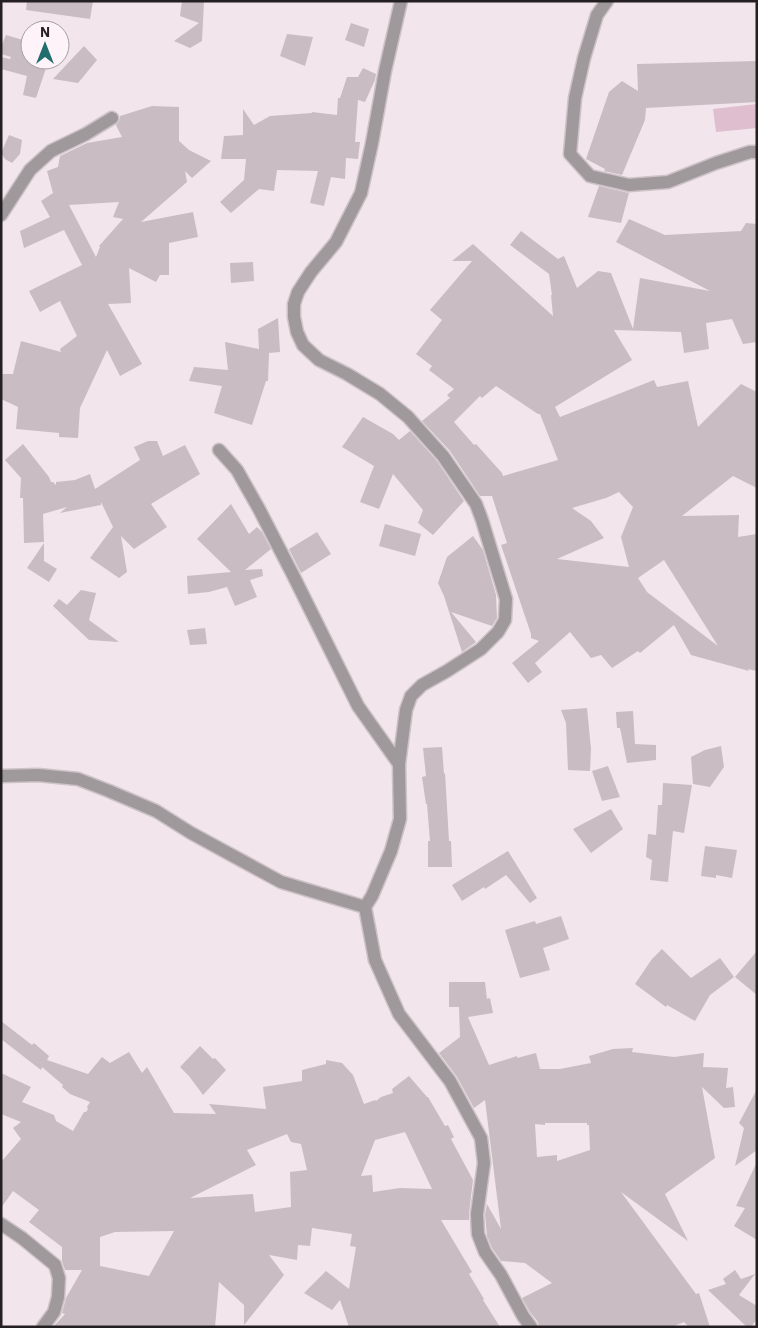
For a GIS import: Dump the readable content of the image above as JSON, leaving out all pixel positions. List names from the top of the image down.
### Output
{
  "north": "top"
}
